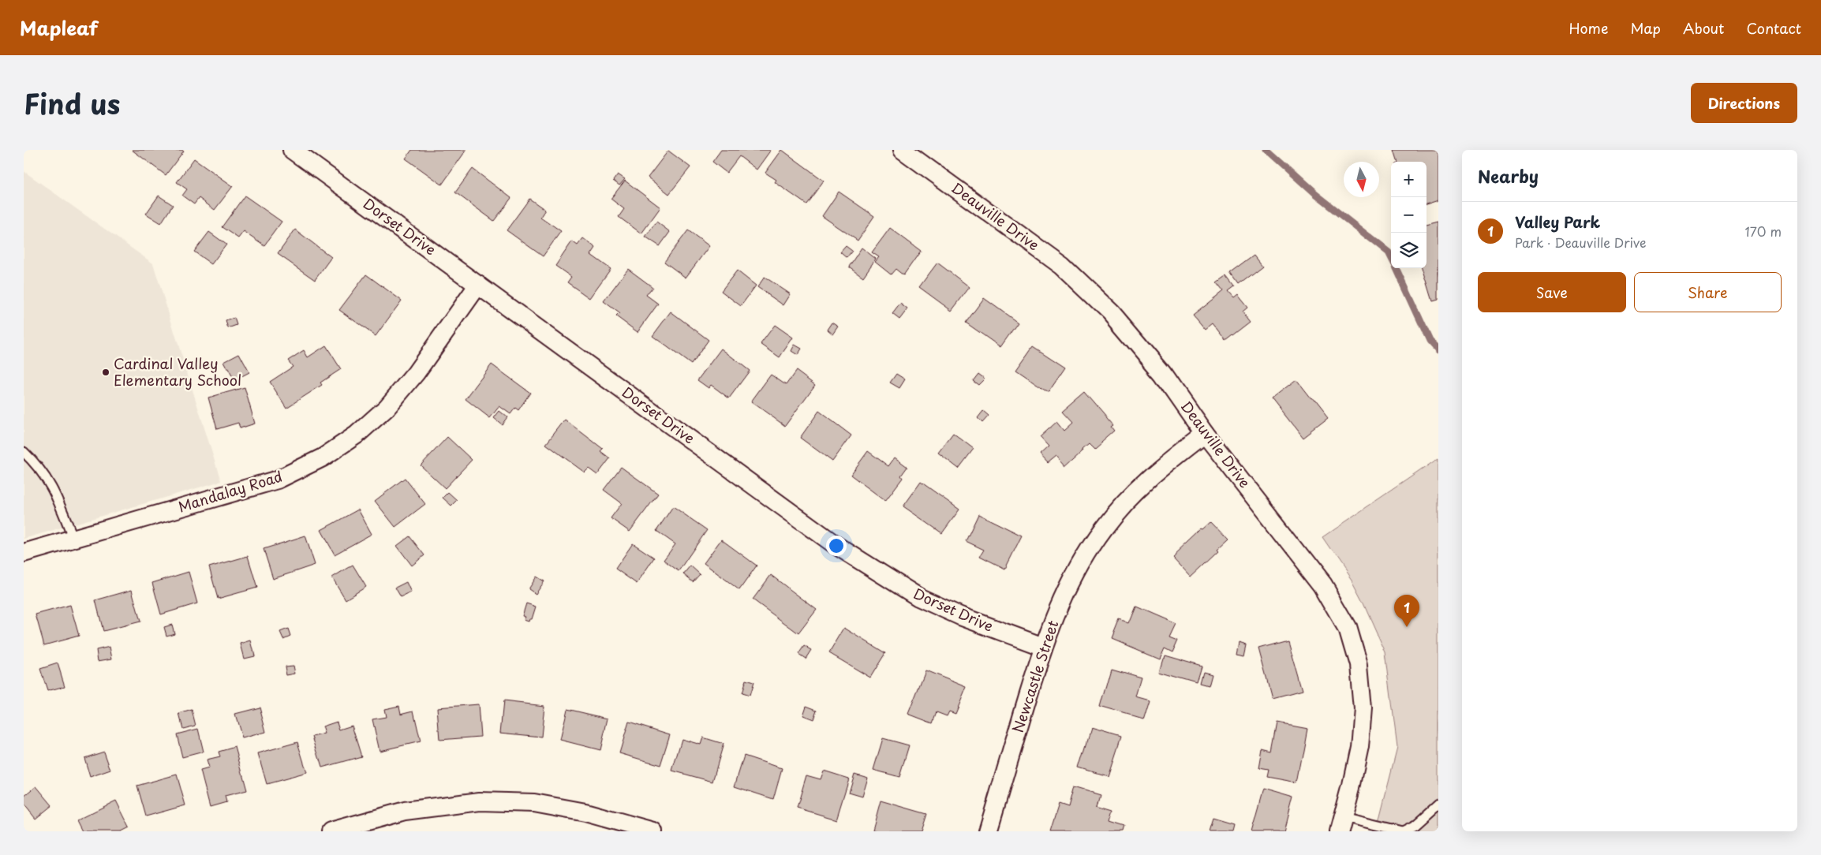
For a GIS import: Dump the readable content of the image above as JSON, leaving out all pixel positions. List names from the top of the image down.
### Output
{
  "streets": {
    "street": [
      "Deauville Drive",
      "Dorset Drive",
      "Mandalay Road",
      "Newcastle Street"
    ]
  },
  "crossings": [
    ["Deauville Drive", "Newcastle Street"],
    ["Dorset Drive", "Mandalay Road"],
    ["Dorset Drive", "Newcastle Street"]
  ],
  "places": ["Cardinal Valley Elementary School"],
  "north": "bottom",
  "page": {
    "header": "Mapleaf",
    "nav": [
      "Home",
      "Map",
      "About",
      "Contact"
    ],
    "title": "Find us",
    "buttons": [
      "Directions",
      ["Save", "Share"]
    ],
    "heading": "Nearby",
    "map_buttons": ["+", "−"],
    "list": [
      {
        "mark": "1",
        "name": "Valley Park",
        "note": "Park · Deauville Drive",
        "value": "170 m"
      }
    ],
    "pins": "1"
  }
}
